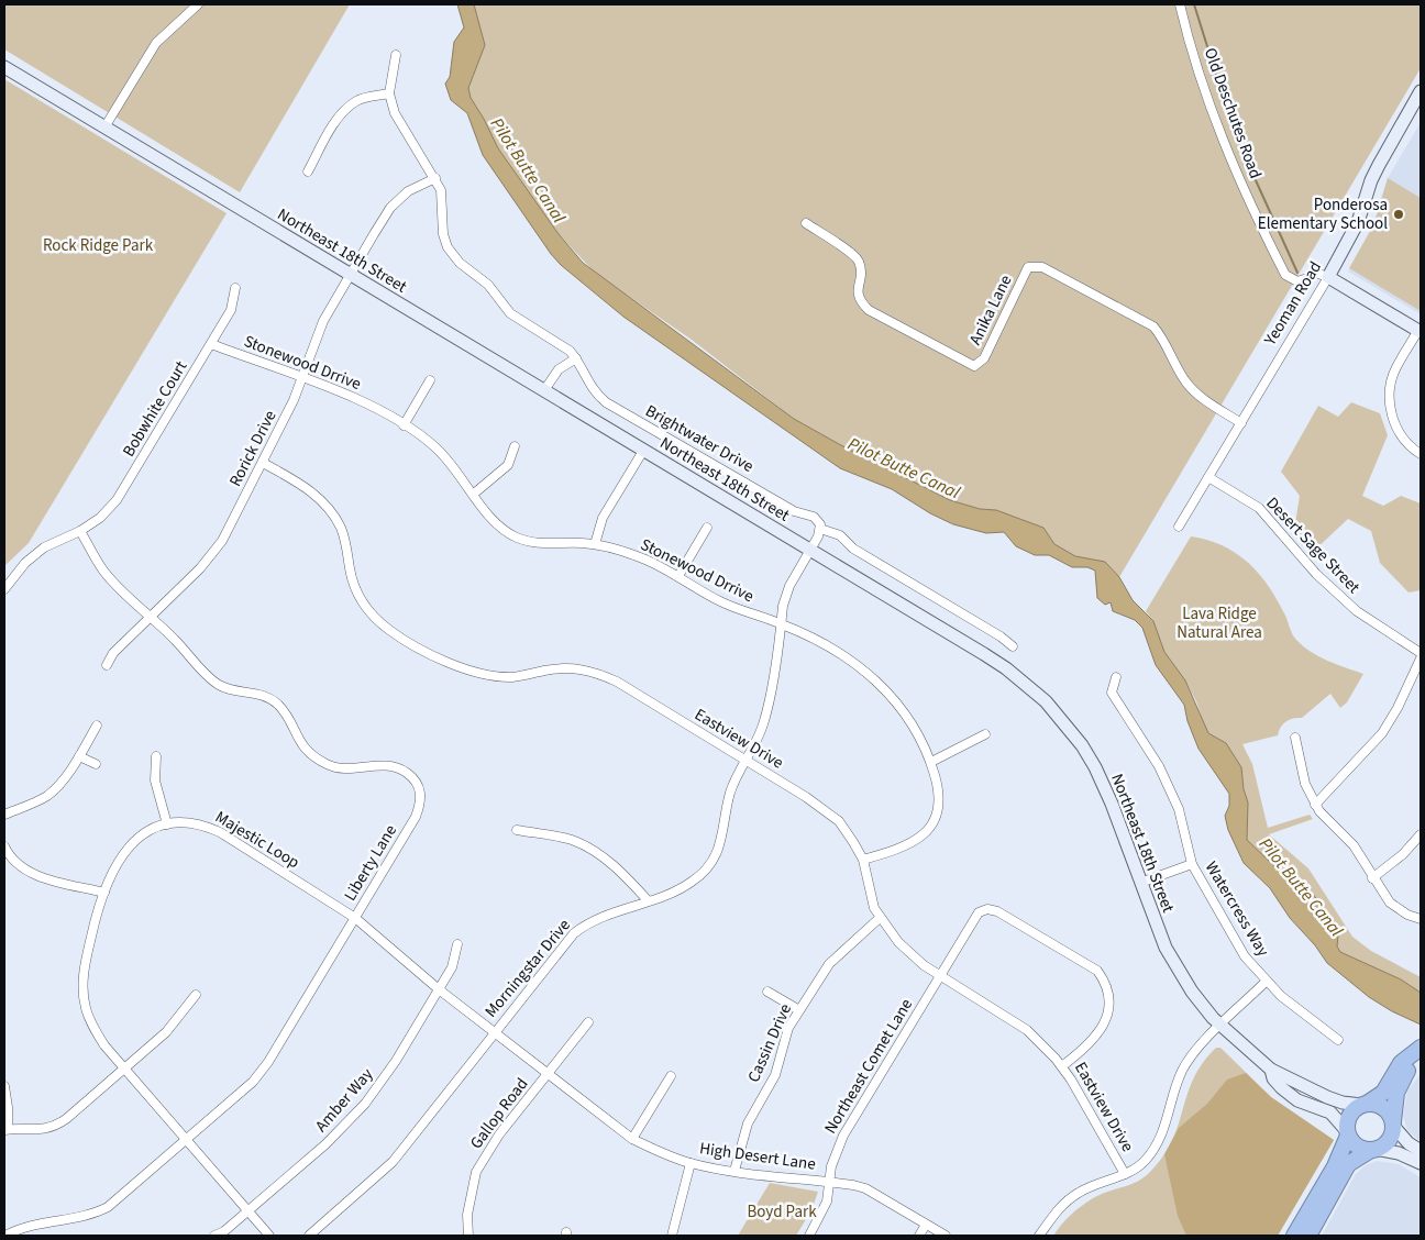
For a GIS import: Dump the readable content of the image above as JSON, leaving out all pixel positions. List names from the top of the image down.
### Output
{
  "streets": {
    "main road": ["Northeast 18th Street", "Yeoman Road"],
    "street": [
      "Old Deschutes Road",
      "Anika Lane",
      "Stonewood Drrive",
      "Bobwhite Court",
      "Brightwater Drive",
      "Rorick Drive",
      "Desert Sage Street",
      "Eastview Drive",
      "Majestic Loop",
      "Liberty Lane",
      "Watercress Way",
      "Morningstar Drive",
      "Cassin Drive",
      "Northeast Comet Lane",
      "Amber Way",
      "Gallop Road",
      "High Desert Lane"
    ]
  },
  "crossings": [
    ["Old Deschutes Road", "Yeoman Road"],
    ["Northeast 18th Street", "Rorick Drive"],
    ["Northeast 18th Street", "Morningstar Drive"],
    ["Yeoman Road", "Anika Lane"],
    ["Yeoman Road", "Desert Sage Street"],
    ["Stonewood Drrive", "Bobwhite Court"],
    ["Stonewood Drrive", "Rorick Drive"],
    ["Stonewood Drrive", "Eastview Drive"],
    ["Stonewood Drrive", "Morningstar Drive"],
    ["Bobwhite Court", "Liberty Lane"],
    ["Brightwater Drive", "Rorick Drive"],
    ["Rorick Drive", "Eastview Drive"],
    ["Rorick Drive", "Liberty Lane"],
    ["Eastview Drive", "Morningstar Drive"],
    ["Eastview Drive", "Cassin Drive"],
    ["Eastview Drive", "Northeast Comet Lane"],
    ["Majestic Loop", "Liberty Lane"],
    ["Majestic Loop", "Morningstar Drive"],
    ["Majestic Loop", "Amber Way"],
    ["Majestic Loop", "High Desert Lane"],
    ["Morningstar Drive", "High Desert Lane"],
    ["Cassin Drive", "High Desert Lane"],
    ["Northeast Comet Lane", "High Desert Lane"],
    ["Gallop Road", "High Desert Lane"]
  ],
  "water": ["Pilot Butte Canal"],
  "parks": ["Rock Ridge Park", "Lava Ridge Natural Area", "Boyd Park"],
  "places": ["Ponderosa Elementary School"]
}
